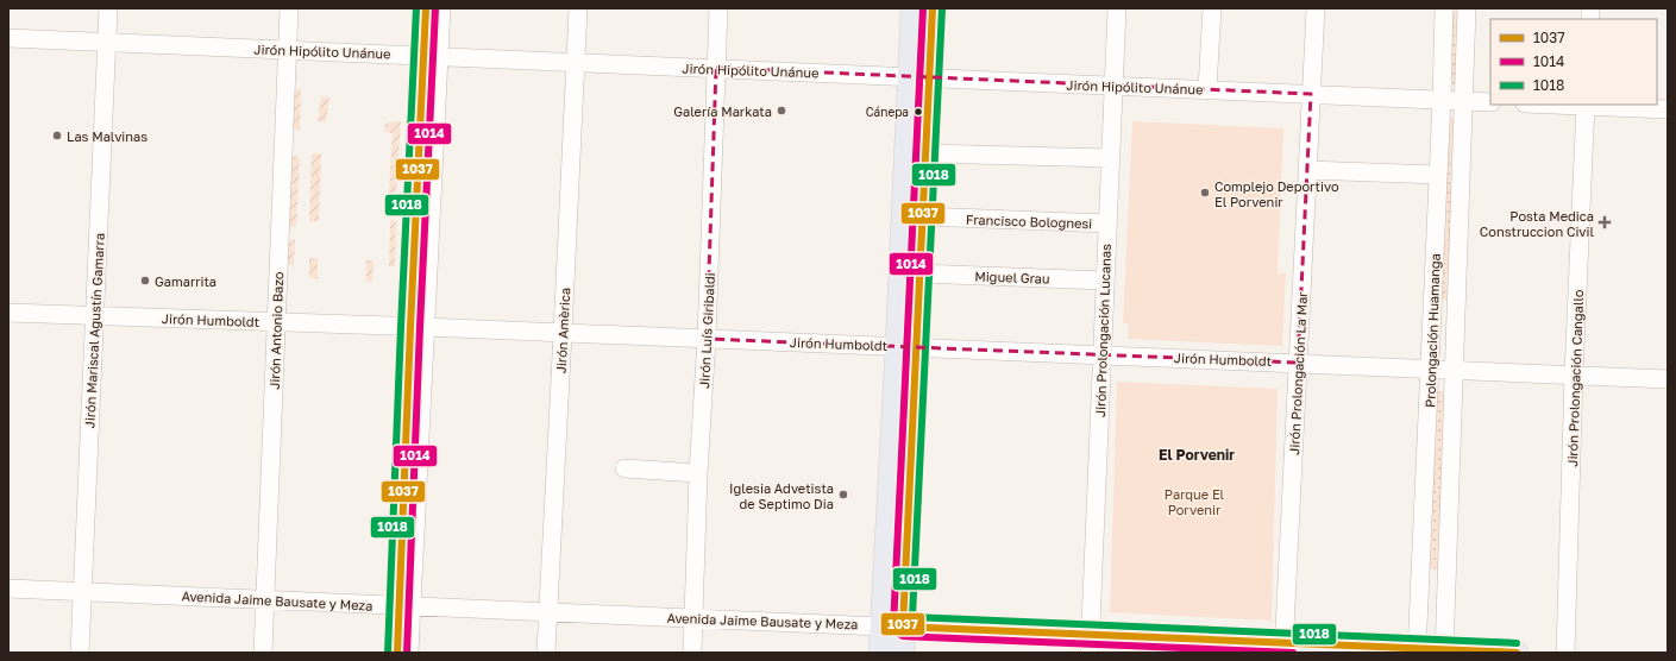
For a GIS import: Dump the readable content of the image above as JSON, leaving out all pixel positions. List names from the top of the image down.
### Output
{
  "streets": {
    "main road": ["Avenida Jaime Bausate y Meza"],
    "street": [
      "Jirón Hipólito Unánue",
      "Francisco Bolognesi",
      "Miguel Grau",
      "Jirón Humboldt",
      "Jirón Mariscal Agustín Gamarra",
      "Jirón Antonio Bazo",
      "Jirón Amèrica",
      "Jirón Luís Giribaldi",
      "Jirón Prolongación Lucanas",
      "Prolongación Huamanga",
      "Jirón Prolongación La Mar",
      "Jirón Prolongación Cangallo"
    ]
  },
  "crossings": [
    ["Jirón Hipólito Unánue", "Jirón Mariscal Agustín Gamarra"],
    ["Jirón Hipólito Unánue", "Jirón Antonio Bazo"],
    ["Jirón Hipólito Unánue", "Jirón Amèrica"],
    ["Jirón Hipólito Unánue", "Jirón Luís Giribaldi"],
    ["Jirón Hipólito Unánue", "Jirón Prolongación Lucanas"],
    ["Jirón Hipólito Unánue", "Prolongación Huamanga"],
    ["Jirón Hipólito Unánue", "Jirón Prolongación La Mar"],
    ["Francisco Bolognesi", "Jirón Prolongación Lucanas"],
    ["Miguel Grau", "Jirón Prolongación Lucanas"],
    ["Jirón Humboldt", "Jirón Mariscal Agustín Gamarra"],
    ["Jirón Humboldt", "Jirón Antonio Bazo"],
    ["Jirón Humboldt", "Jirón Amèrica"],
    ["Jirón Humboldt", "Jirón Luís Giribaldi"],
    ["Jirón Humboldt", "Jirón Prolongación Lucanas"],
    ["Jirón Humboldt", "Prolongación Huamanga"],
    ["Jirón Humboldt", "Jirón Prolongación La Mar"],
    ["Jirón Humboldt", "Jirón Prolongación Cangallo"],
    ["Jirón Mariscal Agustín Gamarra", "Avenida Jaime Bausate y Meza"],
    ["Jirón Antonio Bazo", "Avenida Jaime Bausate y Meza"],
    ["Jirón Amèrica", "Avenida Jaime Bausate y Meza"],
    ["Jirón Luís Giribaldi", "Avenida Jaime Bausate y Meza"],
    ["Jirón Prolongación Lucanas", "Avenida Jaime Bausate y Meza"],
    ["Prolongación Huamanga", "Avenida Jaime Bausate y Meza"],
    ["Jirón Prolongación La Mar", "Avenida Jaime Bausate y Meza"]
  ],
  "districts": ["El Porvenir"],
  "parks": ["Parque El Porvenir"],
  "places": {
    "other": [
      "Galería Markata",
      "Cánepa",
      "Las Malvinas",
      "Complejo Deportivo El Porvenir",
      "Gamarrita",
      "Iglesia Advetista de Septimo Dia"
    ],
    "health": ["Posta Medica Construccion Civil"]
  },
  "lines": ["transit line 1037", "transit line 1014", "transit line 1018"],
  "legend": ["1037", "1014", "1018"]
}
